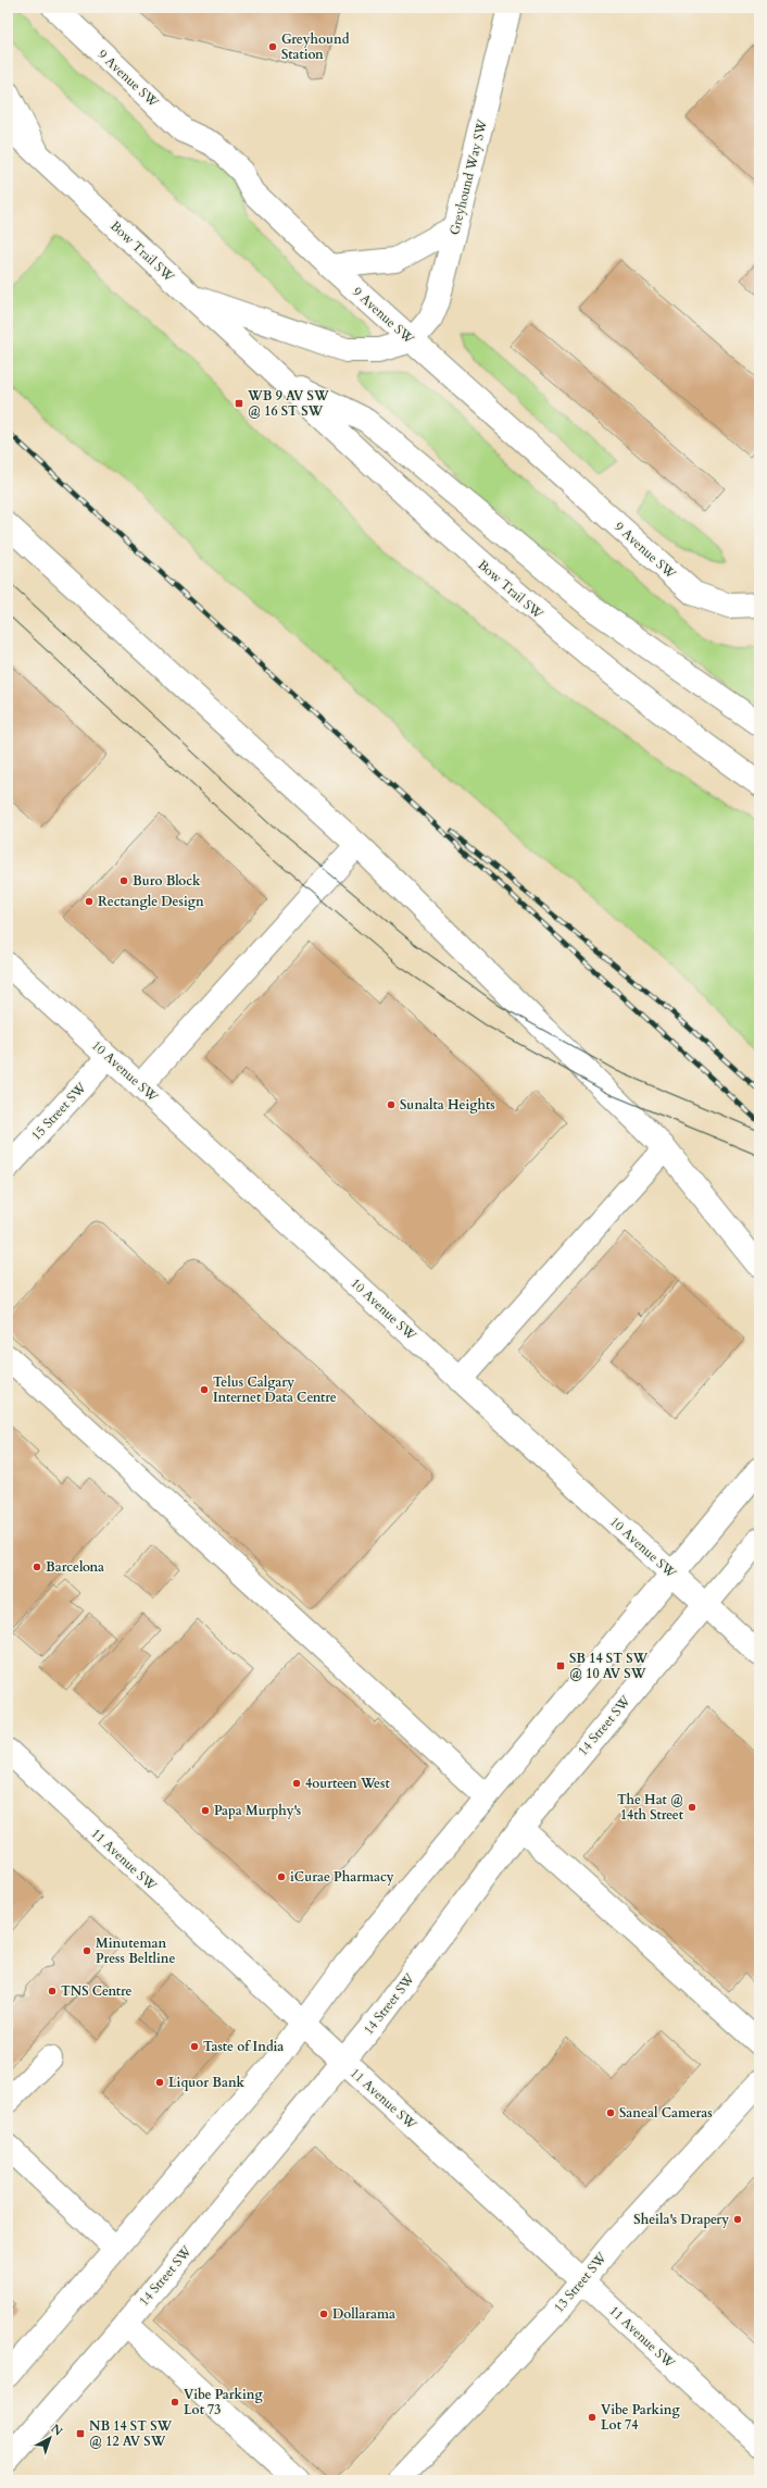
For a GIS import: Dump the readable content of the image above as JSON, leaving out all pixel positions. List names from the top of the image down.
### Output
{
  "streets": {
    "main road": [
      "9 Avenue SW",
      "Greyhound Way SW",
      "Bow Trail SW",
      "10 Avenue SW",
      "15 Street SW",
      "14 Street SW",
      "11 Avenue SW",
      "13 Street SW"
    ]
  },
  "crossings": [
    ["9 Avenue SW", "Greyhound Way SW"],
    ["10 Avenue SW", "15 Street SW"],
    ["10 Avenue SW", "14 Street SW"],
    ["14 Street SW", "11 Avenue SW"],
    ["11 Avenue SW", "13 Street SW"]
  ],
  "places": {
    "other": [
      "Greyhound Station",
      "Buro Block",
      "Rectangle Design",
      "Sunalta Heights",
      "Telus Calgary Internet Data Centre",
      "Barcelona",
      "4ourteen West",
      "The Hat @ 14th Street",
      "Papa Murphy's",
      "iCurae Pharmacy",
      "Minuteman Press Beltline",
      "TNS Centre",
      "Taste of India",
      "Liquor Bank",
      "Saneal Cameras",
      "Sheila's Drapery",
      "Dollarama",
      "Vibe Parking Lot 73",
      "Vibe Parking Lot 74"
    ],
    "transit": ["WB 9 AV SW @ 16 ST SW", "SB 14 ST SW @ 10 AV SW", "NB 14 ST SW @ 12 AV SW"]
  },
  "north": "top right"
}
